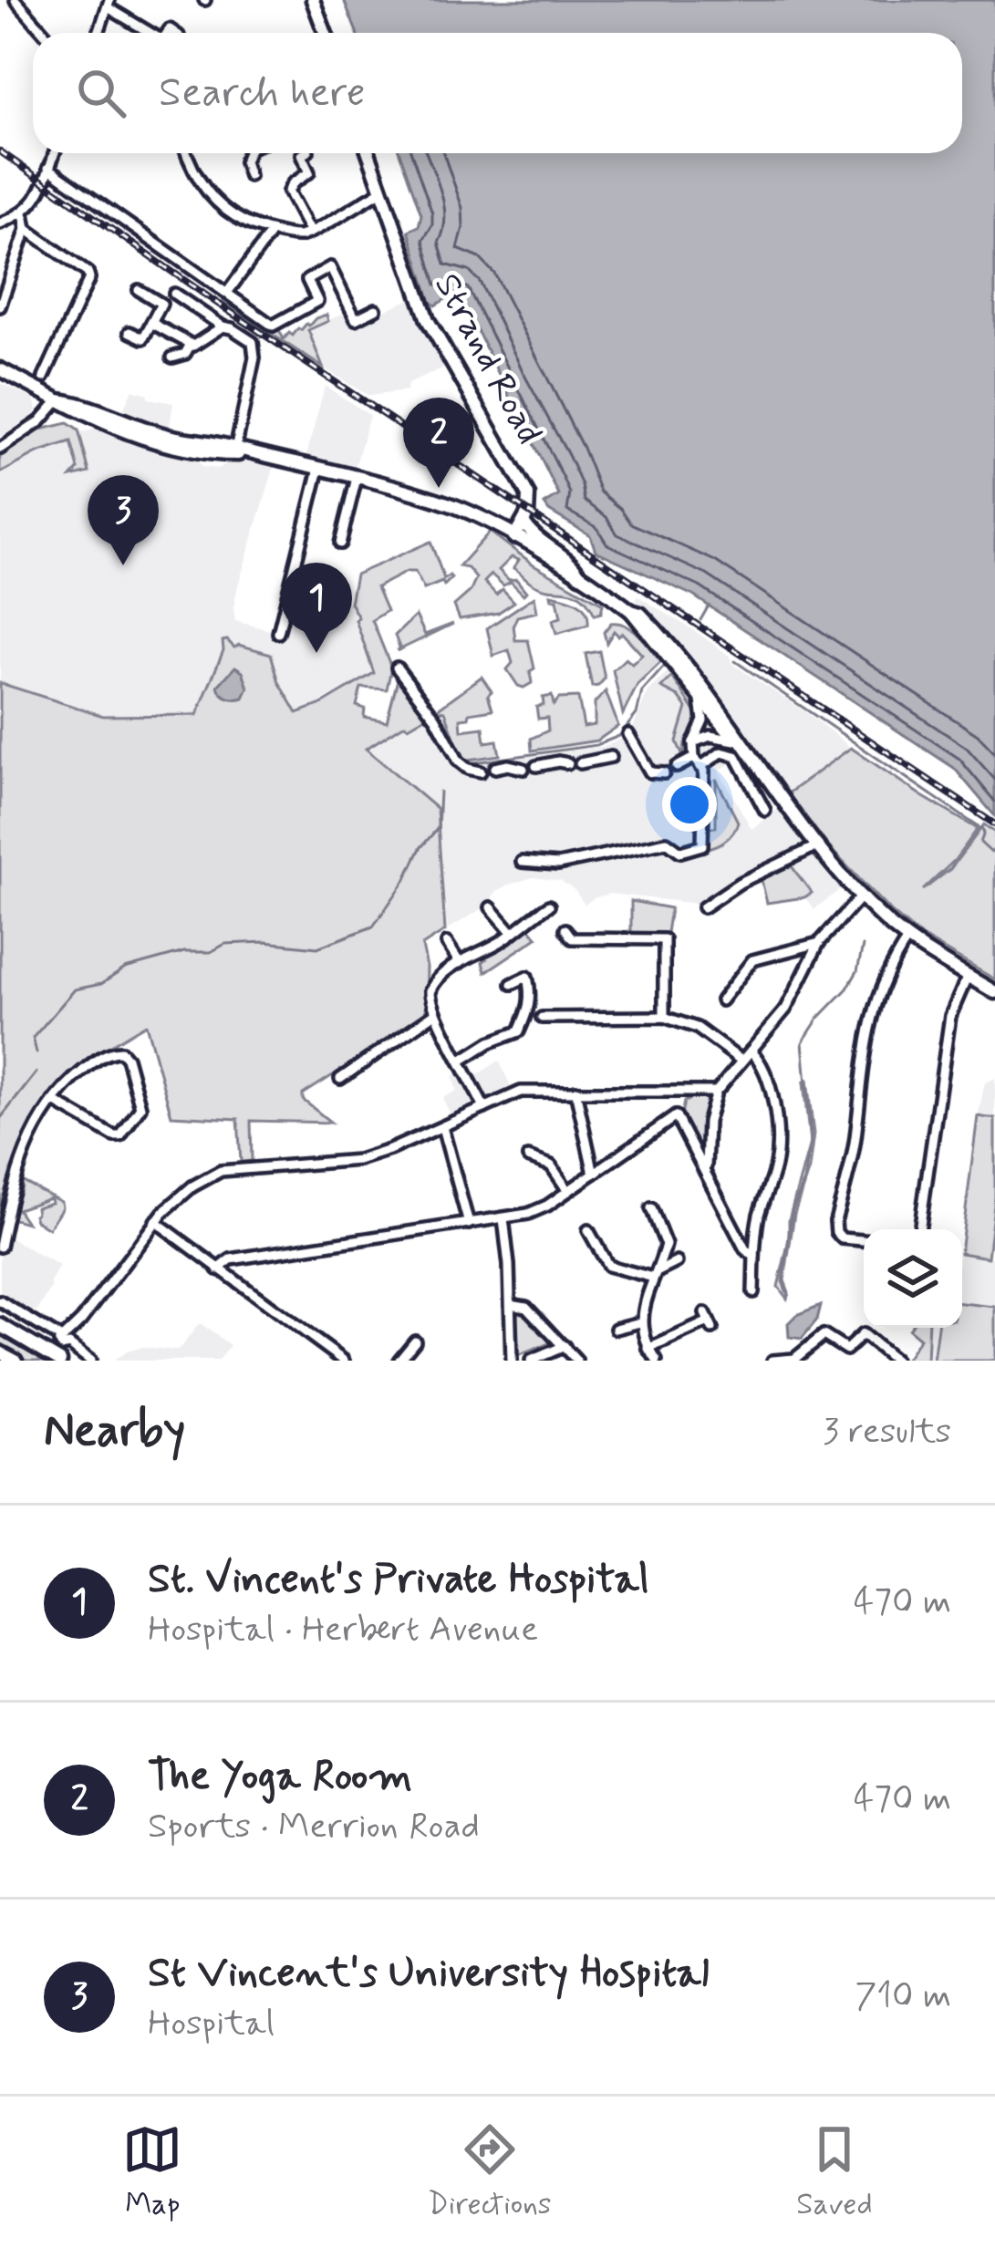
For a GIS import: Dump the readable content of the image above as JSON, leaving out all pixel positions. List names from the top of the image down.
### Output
{
  "streets": {
    "main road": ["Strand Road"]
  },
  "page": {
    "search": "Search here",
    "pins": ["2", "3", "1"],
    "heading": ["Nearby", "3 results"],
    "list": [
      {
        "mark": "1",
        "name": "St. Vincent's Private Hospital",
        "note": "Hospital · Herbert Avenue",
        "value": "470 m"
      },
      {
        "mark": "2",
        "name": "The Yoga Room",
        "note": "Sports · Merrion Road",
        "value": "470 m"
      },
      {
        "mark": "3",
        "name": "St Vincent's University Hospital",
        "note": "Hospital",
        "value": "710 m"
      }
    ],
    "nav": ["Map", "Directions", "Saved"]
  }
}
